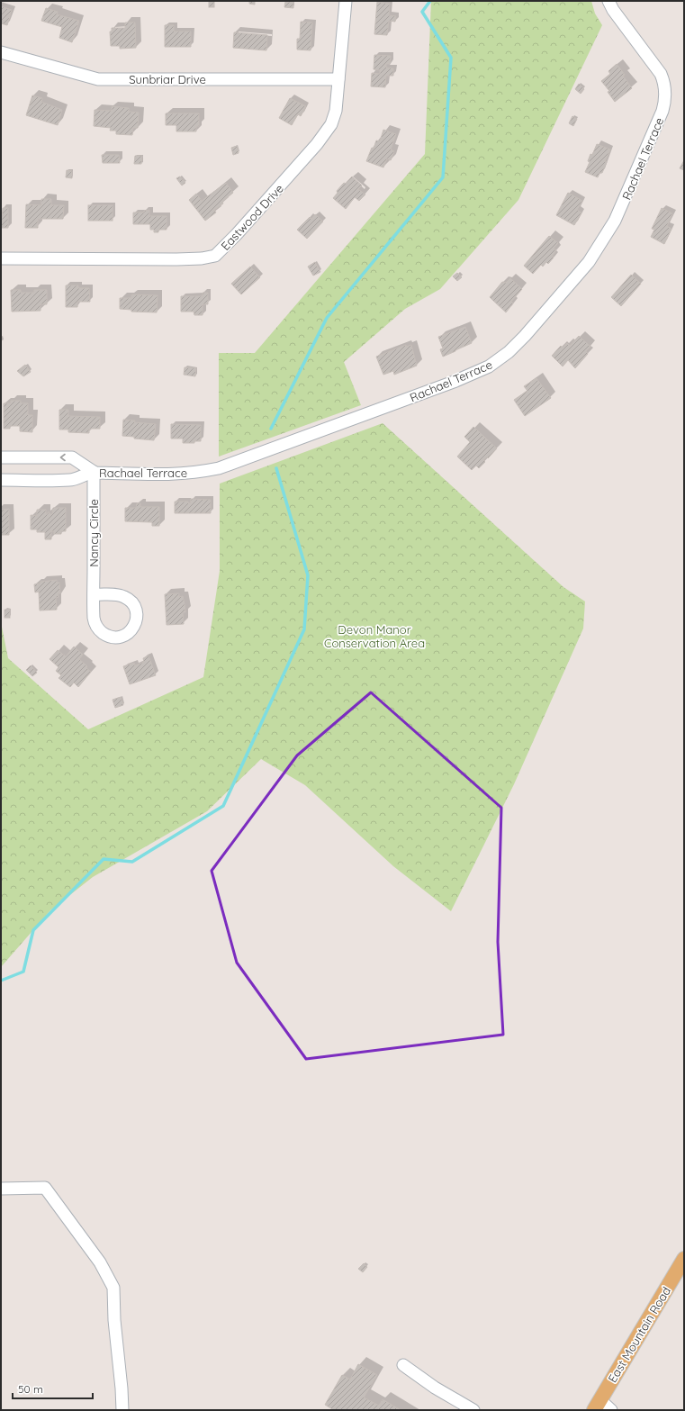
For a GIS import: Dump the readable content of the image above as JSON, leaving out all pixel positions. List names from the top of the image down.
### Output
{
  "streets": {
    "main road": ["East Mountain Road"],
    "street": [
      "Sunbriar Drive",
      "Rachael Terrace",
      "Eastwood Drive",
      "Nancy Circle"
    ]
  },
  "crossings": [
    ["Sunbriar Drive", "Eastwood Drive"],
    ["Rachael Terrace", "Nancy Circle"]
  ],
  "parks": ["Devon Manor Conservation Area"],
  "scale_bar": "50 m"
}
